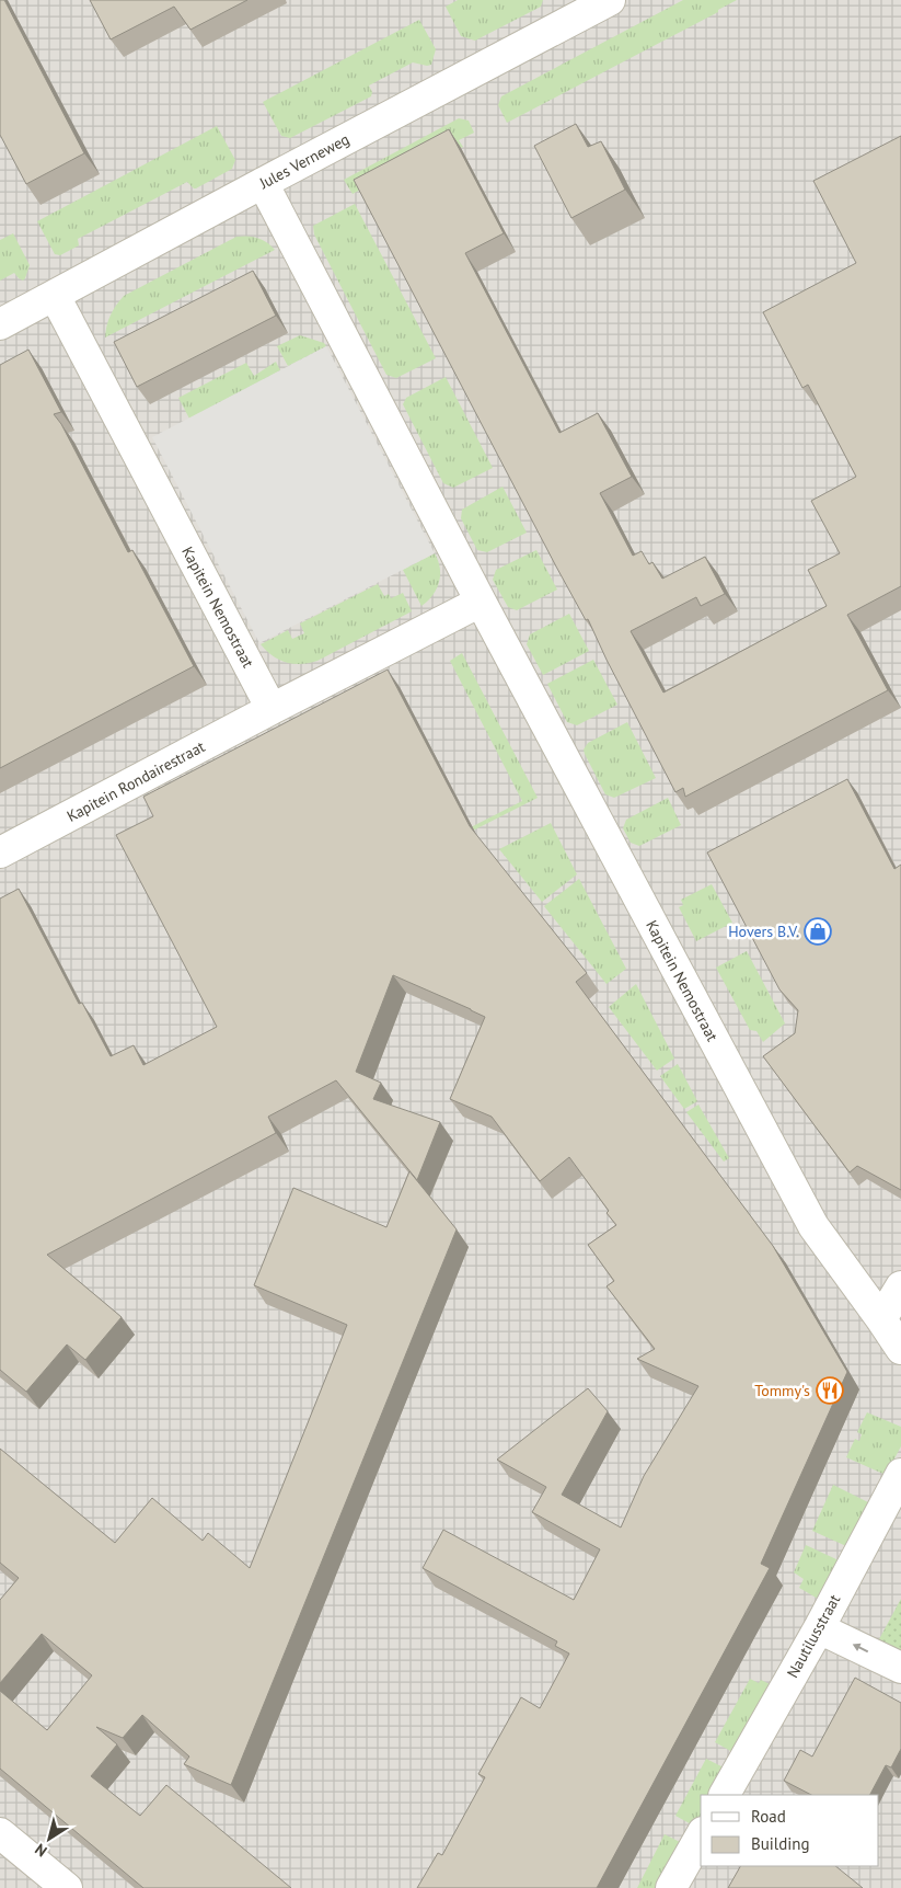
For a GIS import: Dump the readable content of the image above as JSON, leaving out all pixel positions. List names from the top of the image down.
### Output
{
  "streets": {
    "street": [
      "Jules Verneweg",
      "Kapitein Nemostraat",
      "Kapitein Rondairestraat",
      "Nautilusstraat"
    ]
  },
  "crossings": [
    ["Jules Verneweg", "Kapitein Nemostraat"],
    ["Kapitein Nemostraat", "Kapitein Rondairestraat"]
  ],
  "places": {
    "shop": ["Hovers B.V."],
    "restaurant": ["Tommy's"]
  },
  "legend": ["Road", "Building"],
  "north": "bottom left"
}
